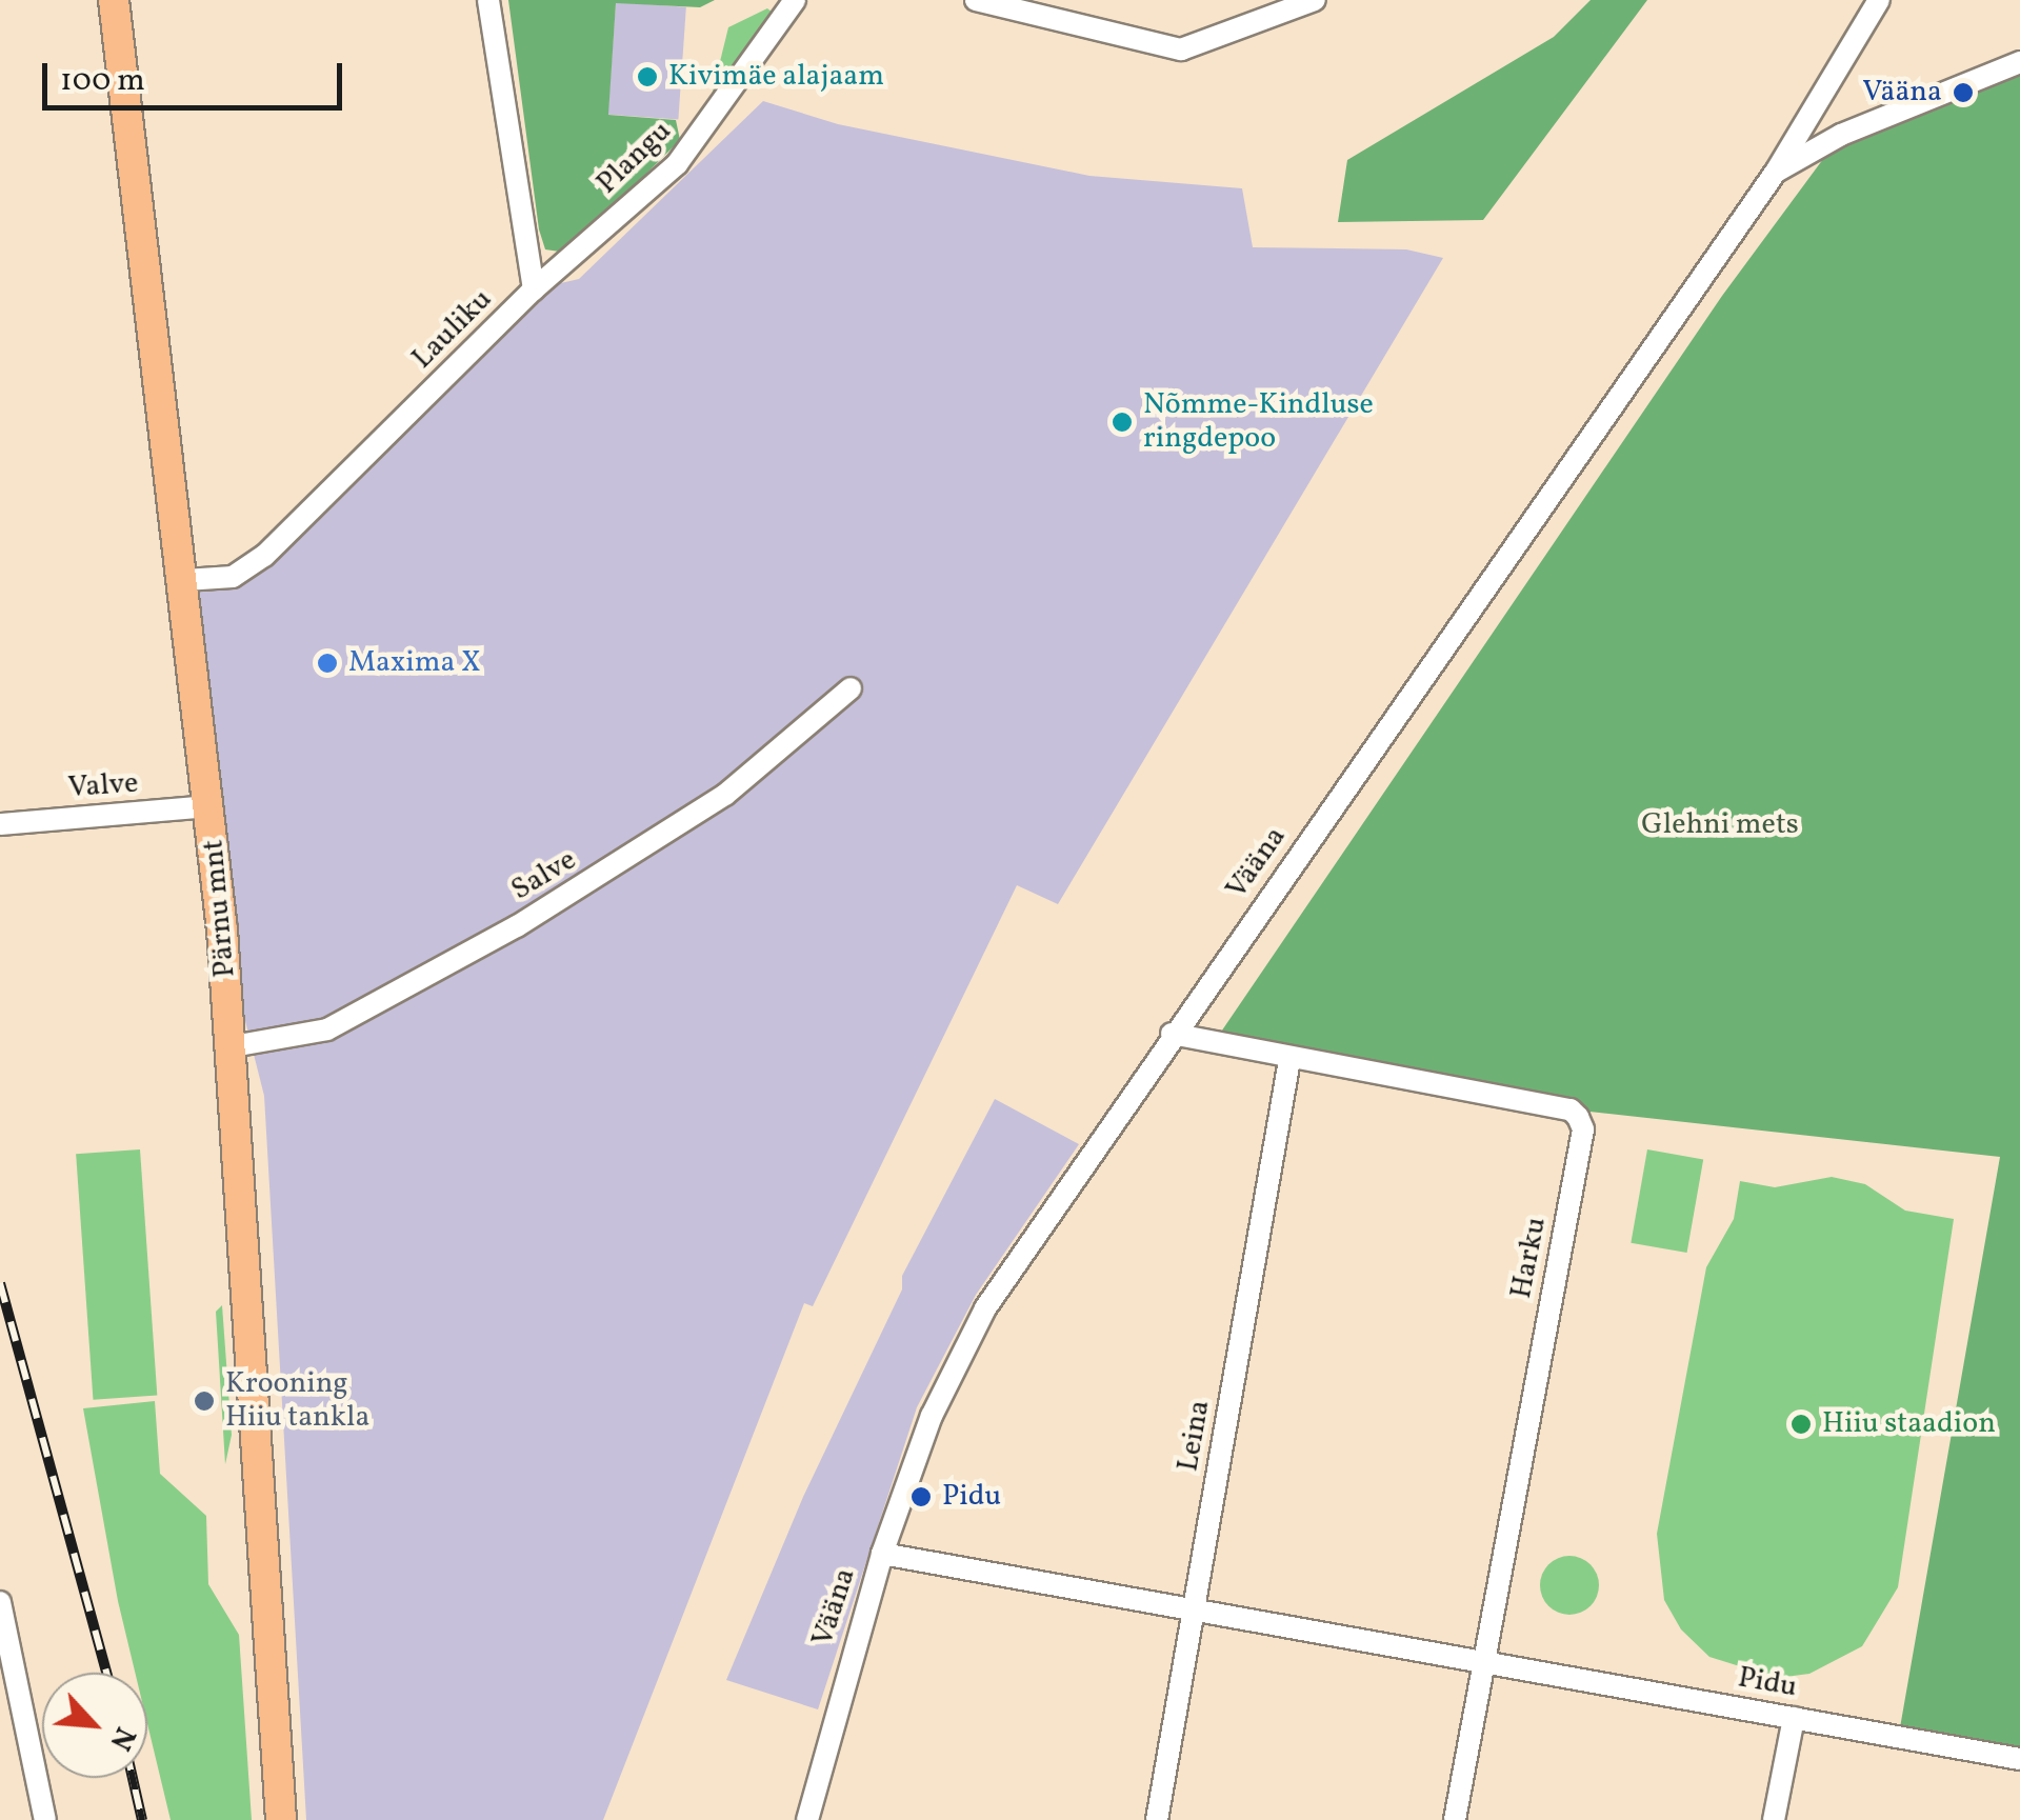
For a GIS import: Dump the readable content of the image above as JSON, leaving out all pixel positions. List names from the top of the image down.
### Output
{
  "streets": {
    "main road": ["Pärnu mnt"],
    "street": [
      "Plangu",
      "Lauliku",
      "Valve",
      "Vääna",
      "Salve",
      "Harku",
      "Leina",
      "Pidu"
    ]
  },
  "crossings": [
    ["Plangu", "Lauliku"],
    ["Lauliku", "Pärnu mnt"],
    ["Valve", "Pärnu mnt"],
    ["Vääna", "Harku"],
    ["Vääna", "Pidu"],
    ["Salve", "Pärnu mnt"],
    ["Harku", "Leina"],
    ["Harku", "Pidu"],
    ["Leina", "Pidu"]
  ],
  "parks": ["Glehni mets"],
  "places": [
    "Kivimäe alajaam",
    "Vääna",
    "Nõmme-Kindluse ringdepoo",
    "Maxima X",
    "Krooning Hiiu tankla",
    "Hiiu staadion",
    "Pidu"
  ],
  "scale_bar": "100 m",
  "north": "bottom right"
}
